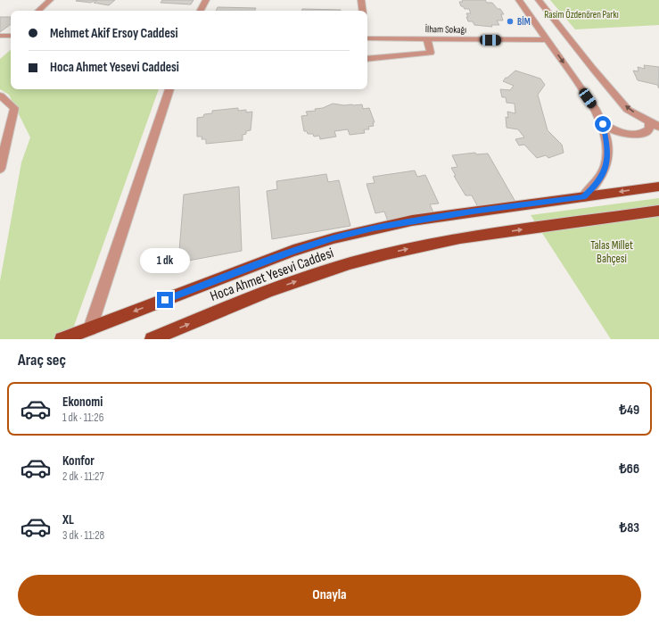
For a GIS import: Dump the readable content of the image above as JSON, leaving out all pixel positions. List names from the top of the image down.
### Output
{
  "streets": {
    "main road": ["Hoca Ahmet Yesevi Caddesi"],
    "street": ["İlham Sokağı"]
  },
  "parks": ["Rasim Özdenören Parkı", "Talas Millet Bahçesi"],
  "places": ["BİM"],
  "page": {
    "banner": ["Mehmet Akif Ersoy Caddesi", "Hoca Ahmet Yesevi Caddesi"],
    "bubble": "1 dk",
    "heading": "Araç seç",
    "list": [
      {
        "name": "Ekonomi",
        "note": "1 dk · 11:26",
        "value": "₺49"
      },
      {
        "name": "Konfor",
        "note": "2 dk · 11:27",
        "value": "₺66"
      },
      {
        "name": "XL",
        "note": "3 dk · 11:28",
        "value": "₺83"
      }
    ],
    "buttons": "Onayla"
  }
}
